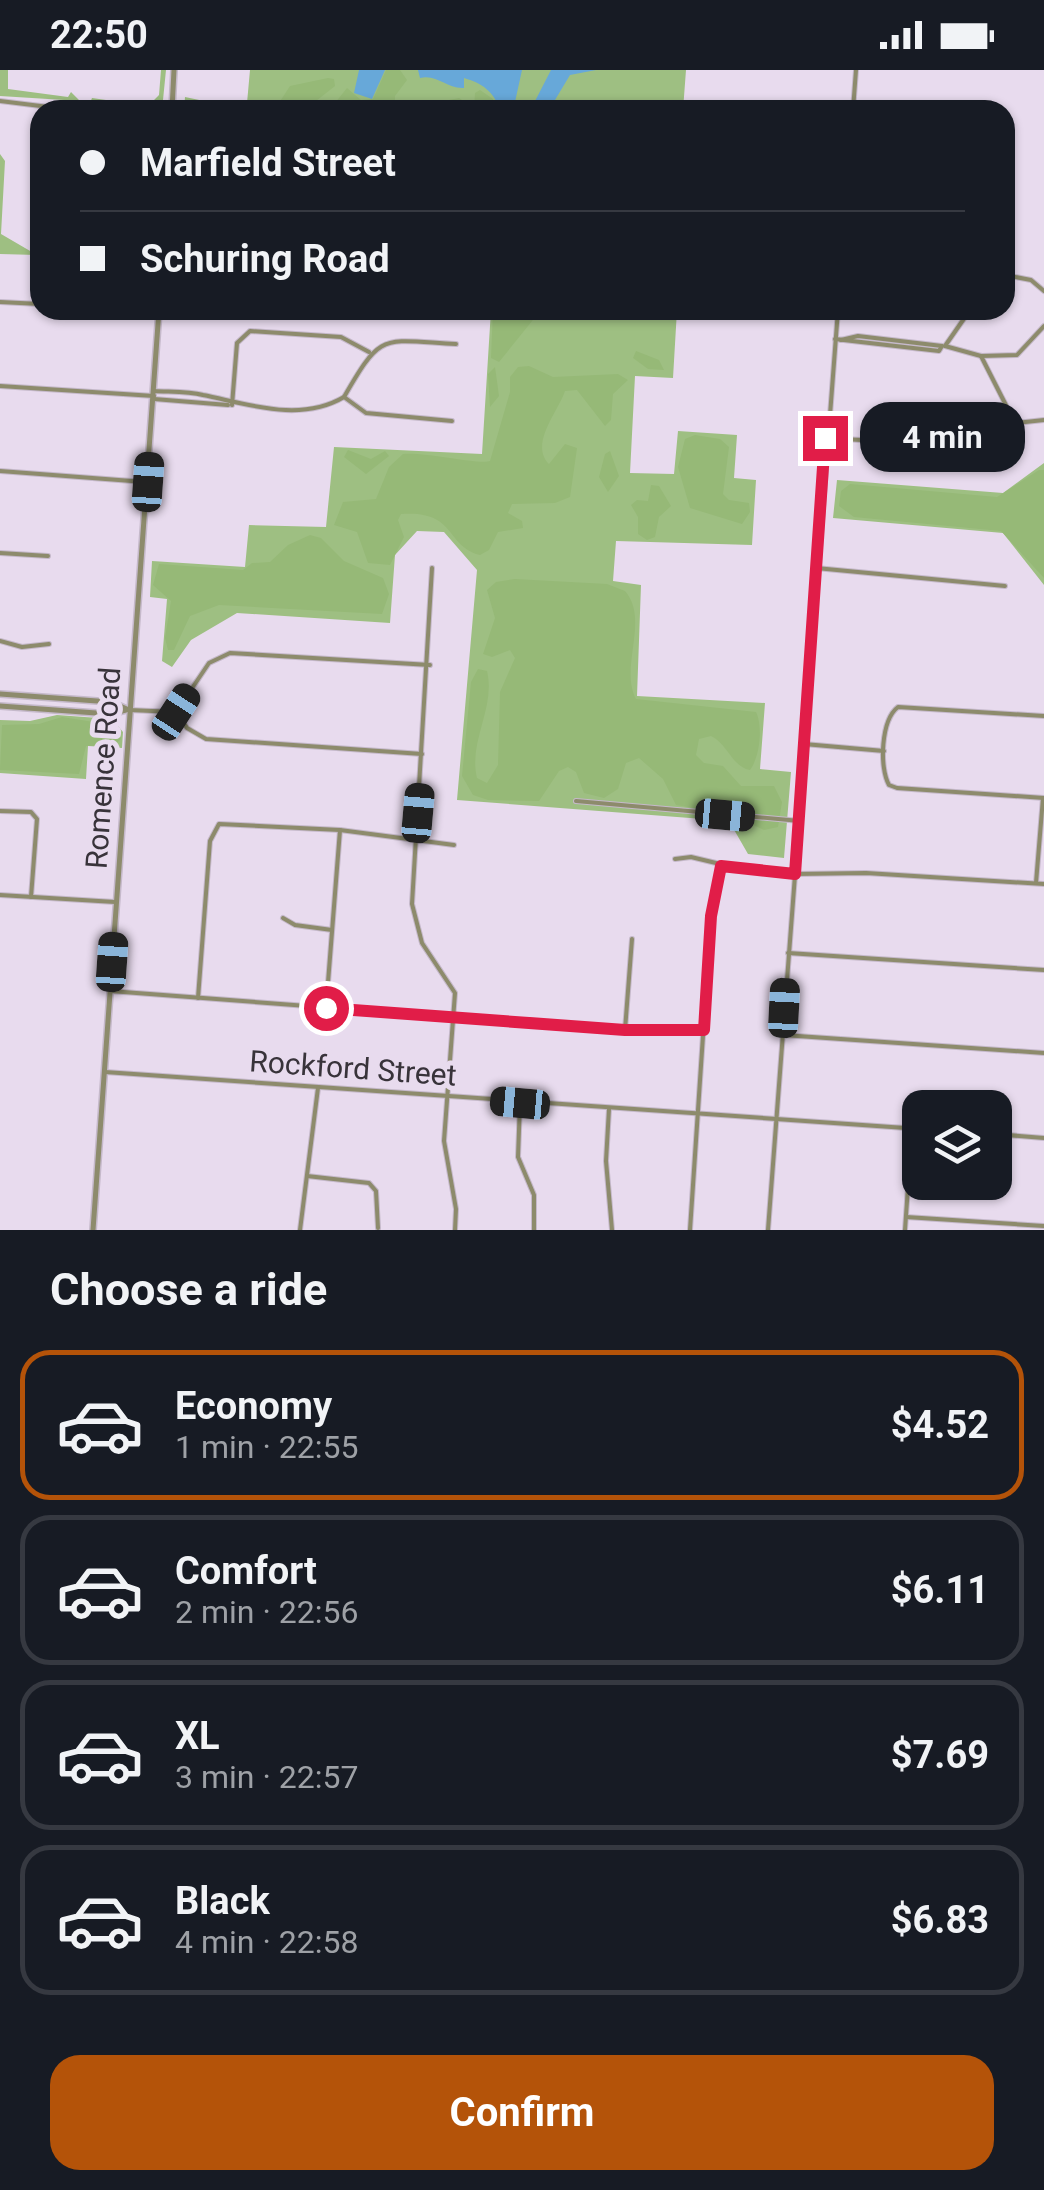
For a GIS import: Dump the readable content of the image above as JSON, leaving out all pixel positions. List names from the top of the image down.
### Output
{
  "streets": {
    "street": ["Romence Road", "Rockford Street"]
  },
  "crossings": [
    ["Romence Road", "Rockford Street"]
  ],
  "page": {
    "status": "22:50",
    "banner": ["Marfield Street", "Schuring Road"],
    "bubble": "4 min",
    "heading": "Choose a ride",
    "list": [
      {
        "name": "Economy",
        "note": "1 min · 22:55",
        "value": "$4.52"
      },
      {
        "name": "Comfort",
        "note": "2 min · 22:56",
        "value": "$6.11"
      },
      {
        "name": "XL",
        "note": "3 min · 22:57",
        "value": "$7.69"
      },
      {
        "name": "Black",
        "note": "4 min · 22:58",
        "value": "$6.83"
      }
    ],
    "buttons": "Confirm"
  }
}
